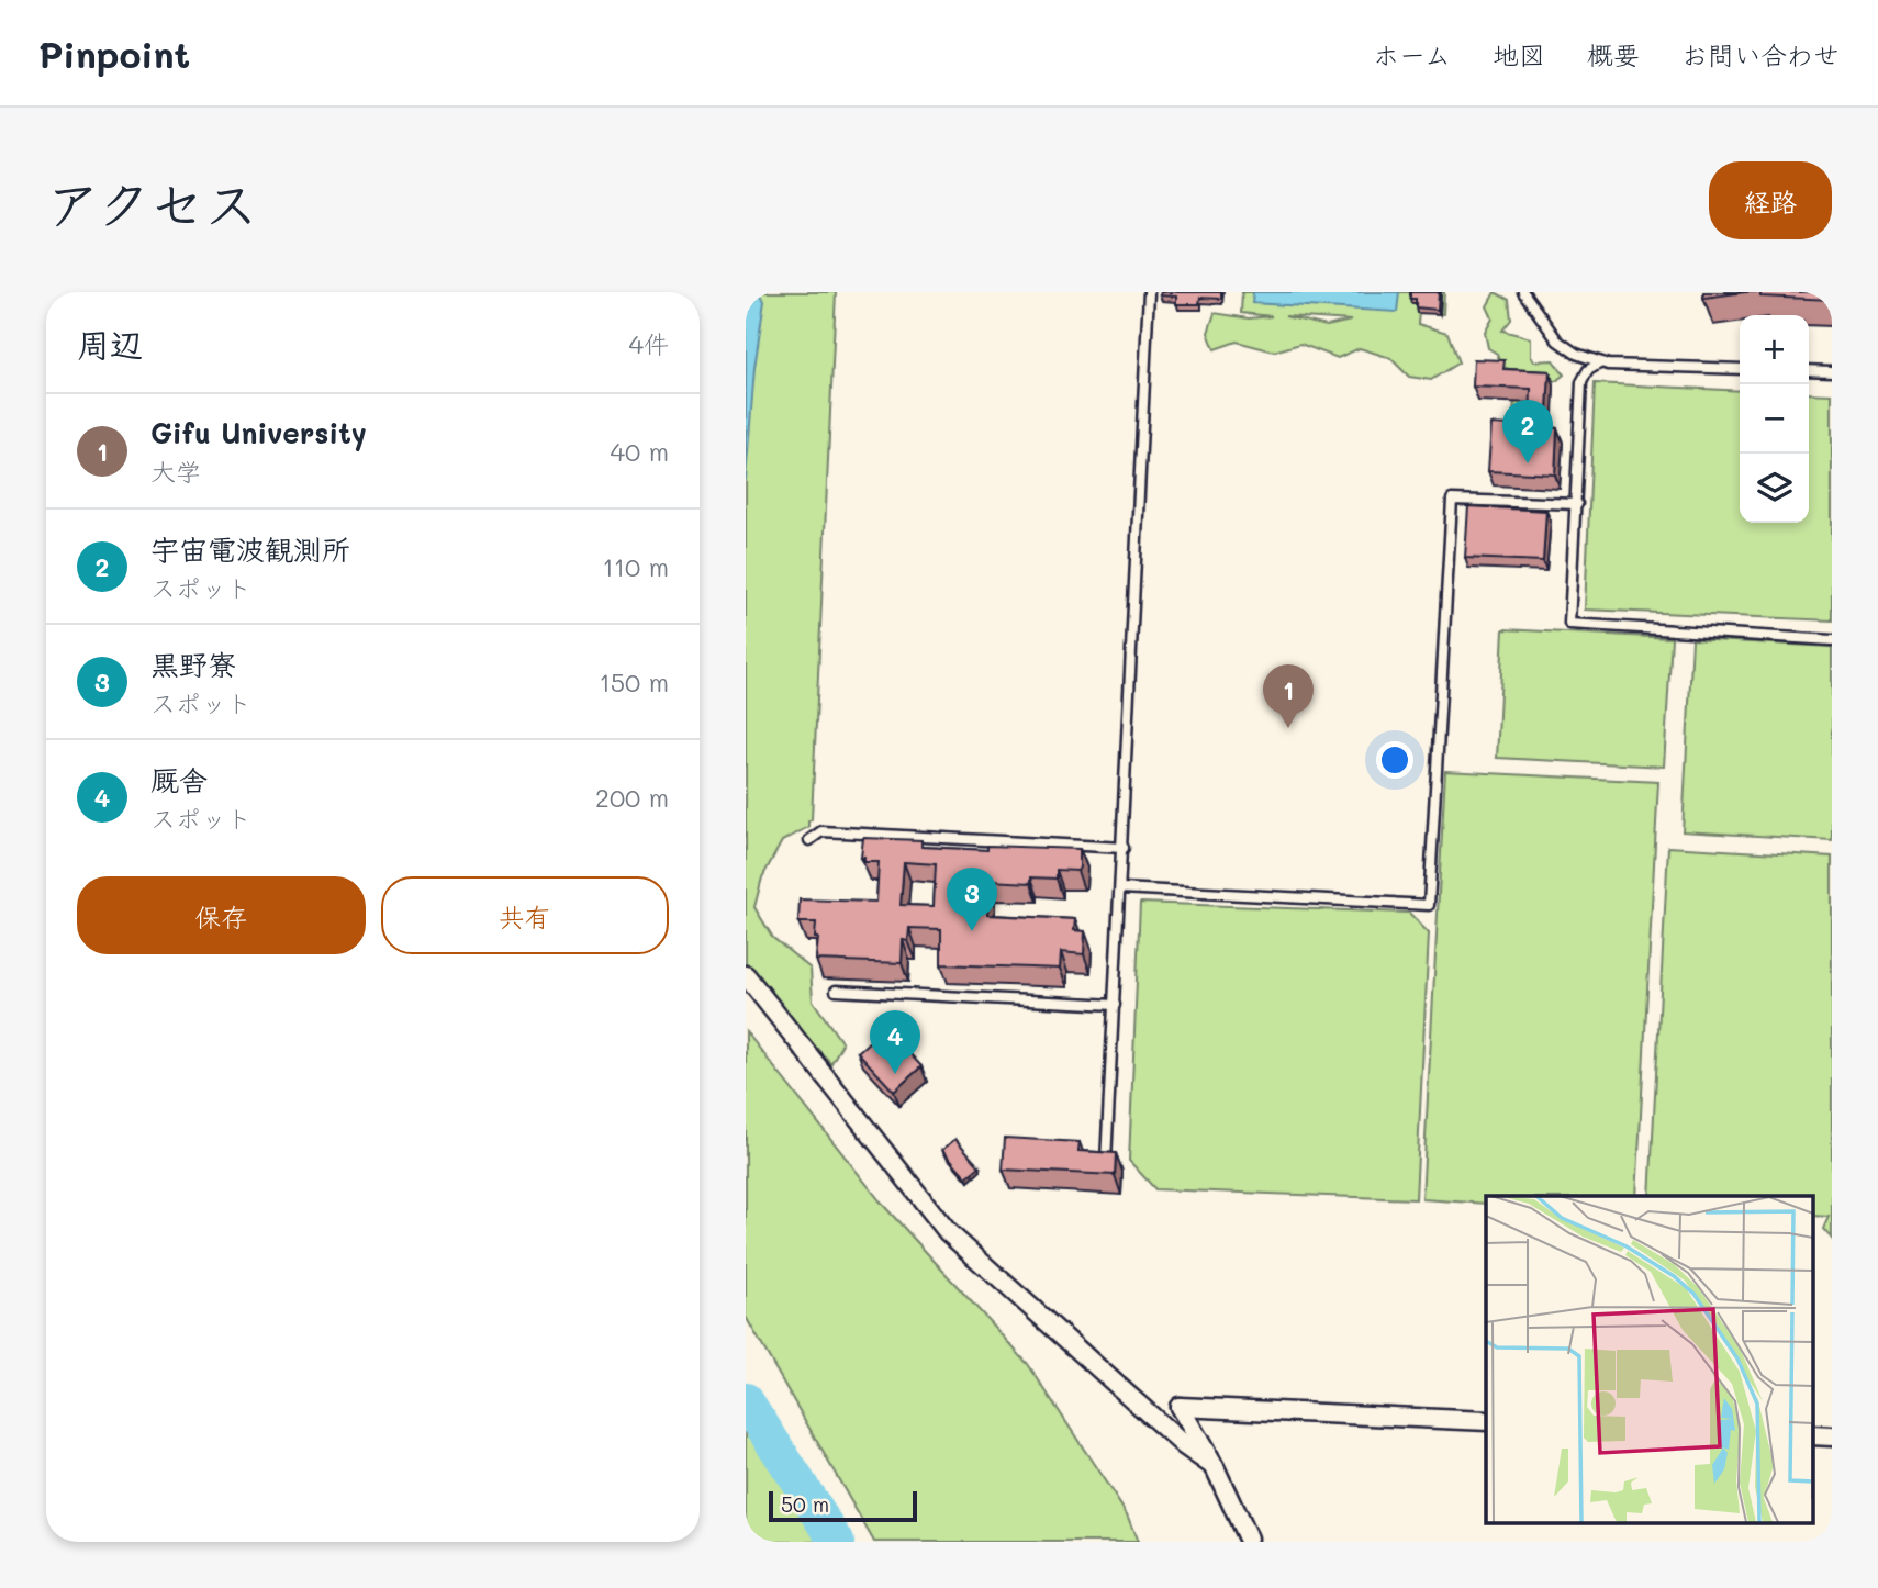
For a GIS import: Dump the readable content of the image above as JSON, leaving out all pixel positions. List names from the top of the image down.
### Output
{
  "scale_bar": "50 m",
  "page": {
    "header": "Pinpoint",
    "nav": [
      "ホーム",
      "地図",
      "概要",
      "お問い合わせ"
    ],
    "title": "アクセス",
    "buttons": [
      "経路",
      ["保存", "共有"]
    ],
    "heading": ["周辺", "4件"],
    "map_buttons": ["+", "−"],
    "list": [
      {
        "mark": "1",
        "name": "Gifu University",
        "note": "大学",
        "value": "40 m"
      },
      {
        "mark": "2",
        "name": "宇宙電波観測所",
        "note": "スポット",
        "value": "110 m"
      },
      {
        "mark": "3",
        "name": "黒野寮",
        "note": "スポット",
        "value": "150 m"
      },
      {
        "mark": "4",
        "name": "厩舎",
        "note": "スポット",
        "value": "200 m"
      }
    ],
    "pins": [
      "2",
      "1",
      "3",
      "4"
    ],
    "scale": "50 m"
  }
}
